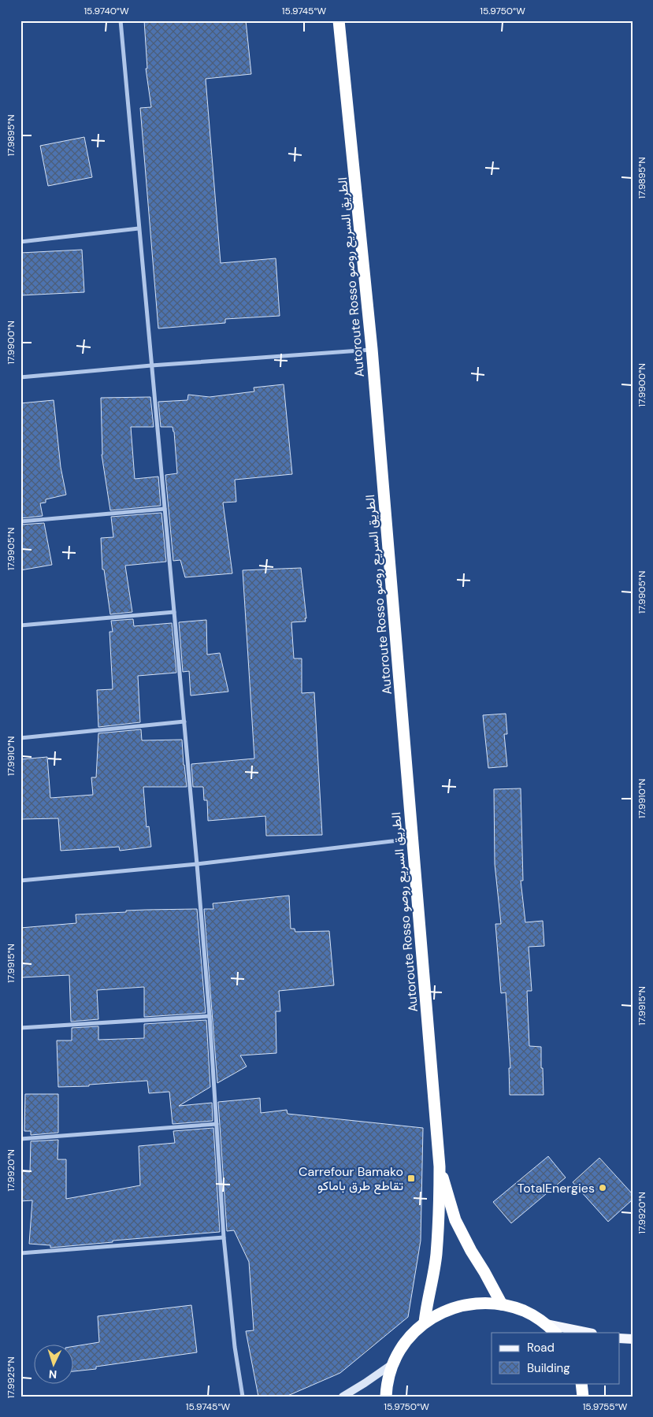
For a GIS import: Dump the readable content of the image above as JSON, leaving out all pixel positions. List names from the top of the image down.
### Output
{
  "streets": {
    "highway": ["Autoroute Rosso الطريق السريع روصو"]
  },
  "places": {
    "transit": ["Carrefour Bamako تقاطع طرق باماكو"],
    "other": ["TotalEnergies"]
  },
  "legend": ["Road", "Building"],
  "north": "bottom",
  "coordinates": [
    "15.9740°W",
    "15.9745°W",
    "15.9750°W",
    "17.9895°N",
    "17.9900°N",
    "17.9905°N",
    "17.9910°N",
    "17.9915°N",
    "17.9920°N",
    "17.9925°N",
    "15.9755°W"
  ]
}
